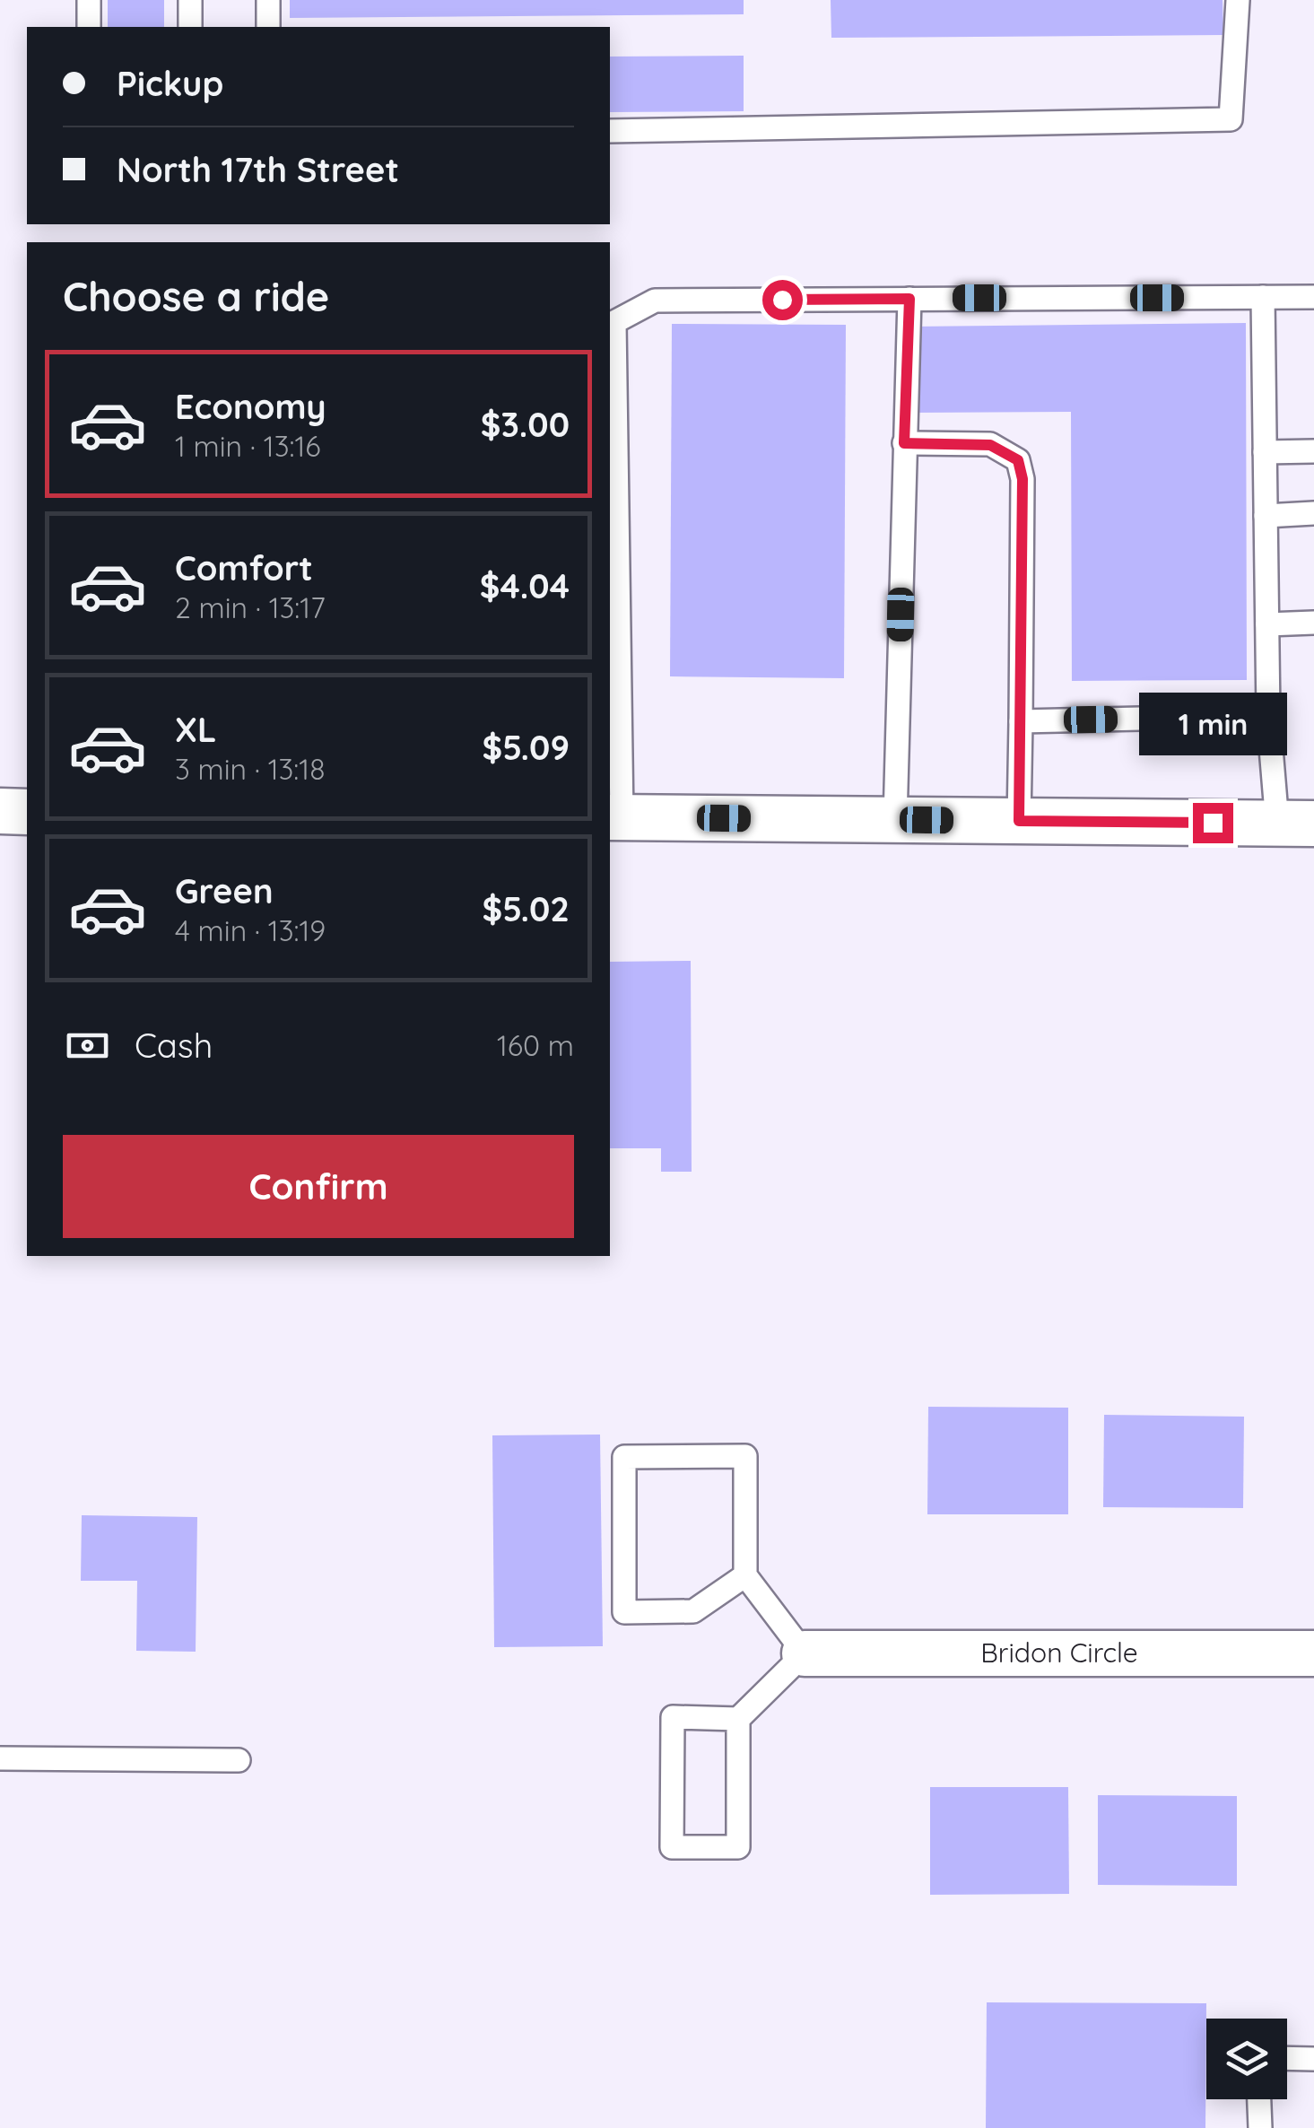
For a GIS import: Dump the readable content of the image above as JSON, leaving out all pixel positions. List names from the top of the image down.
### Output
{
  "streets": {
    "street": ["Bridon Circle"]
  },
  "page": {
    "banner": ["Pickup", "North 17th Street"],
    "heading": "Choose a ride",
    "list": [
      {
        "name": "Economy",
        "note": "1 min · 13:16",
        "value": "$3.00"
      },
      {
        "name": "Comfort",
        "note": "2 min · 13:17",
        "value": "$4.04"
      },
      {
        "name": "XL",
        "note": "3 min · 13:18",
        "value": "$5.09"
      },
      {
        "name": "Green",
        "note": "4 min · 13:19",
        "value": "$5.02"
      }
    ],
    "bubble": "1 min",
    "pay": ["Cash", "160 m"],
    "buttons": "Confirm"
  }
}
